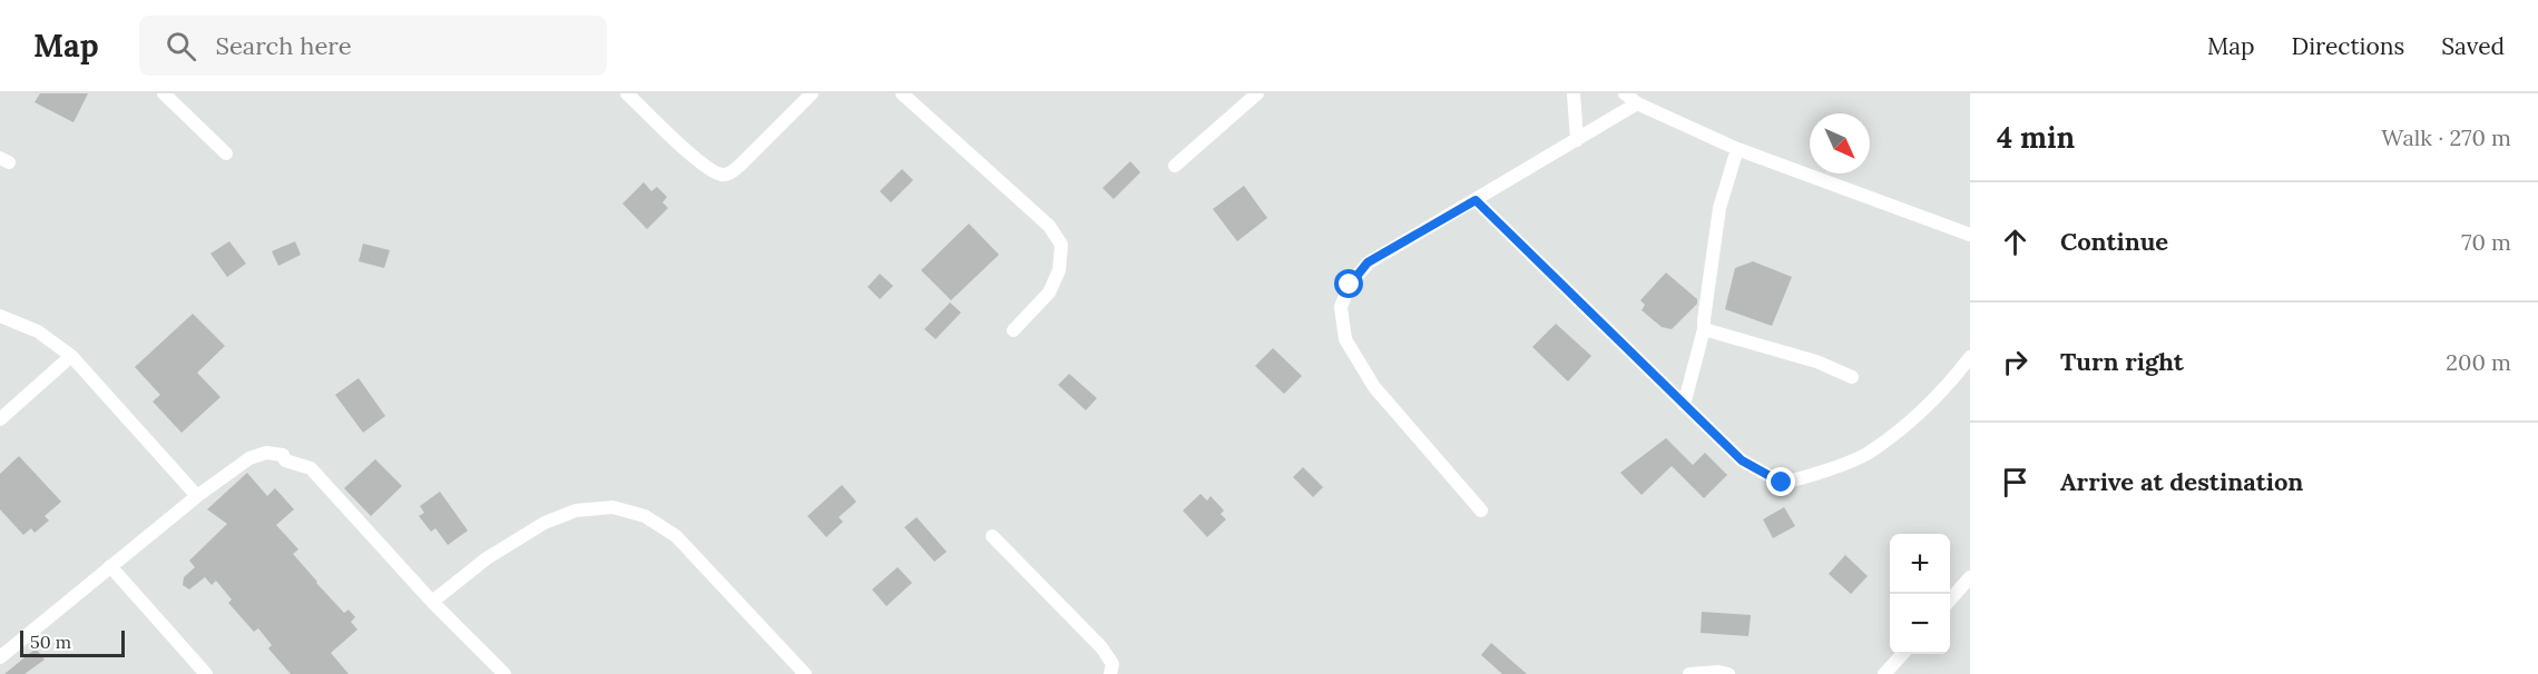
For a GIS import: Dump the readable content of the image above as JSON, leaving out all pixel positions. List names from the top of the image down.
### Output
{
  "scale_bar": "50 m",
  "north": "bottom right",
  "page": {
    "header": "Map",
    "search": "Search here",
    "nav": ["Map", "Directions", "Saved"],
    "heading": ["4 min", "Walk · 270 m"],
    "list": [
      ["Continue", "70 m"],
      ["Turn right", "200 m"],
      "Arrive at destination"
    ],
    "map_buttons": ["+", "−"],
    "scale": "50 m"
  }
}
